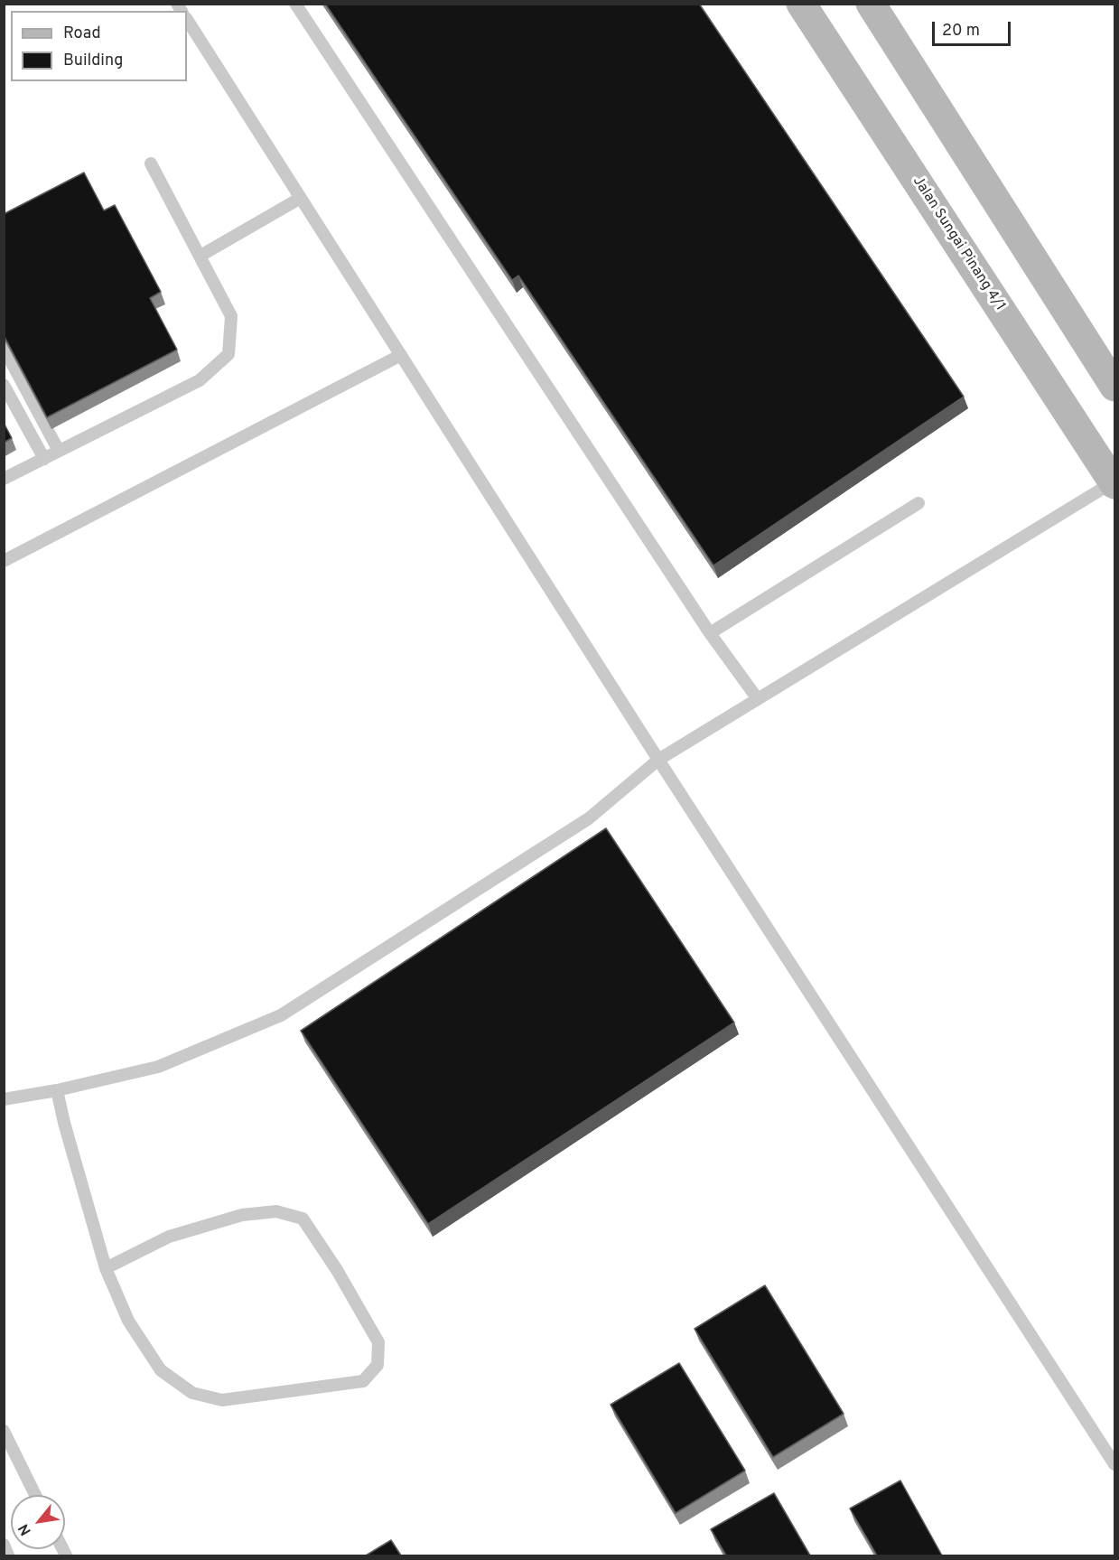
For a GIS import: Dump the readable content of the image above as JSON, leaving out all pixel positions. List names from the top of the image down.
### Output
{
  "streets": {
    "street": ["Jalan Sungai Pinang 4/1"]
  },
  "legend": ["Road", "Building"],
  "scale_bar": "20 m",
  "north": "bottom left"
}
